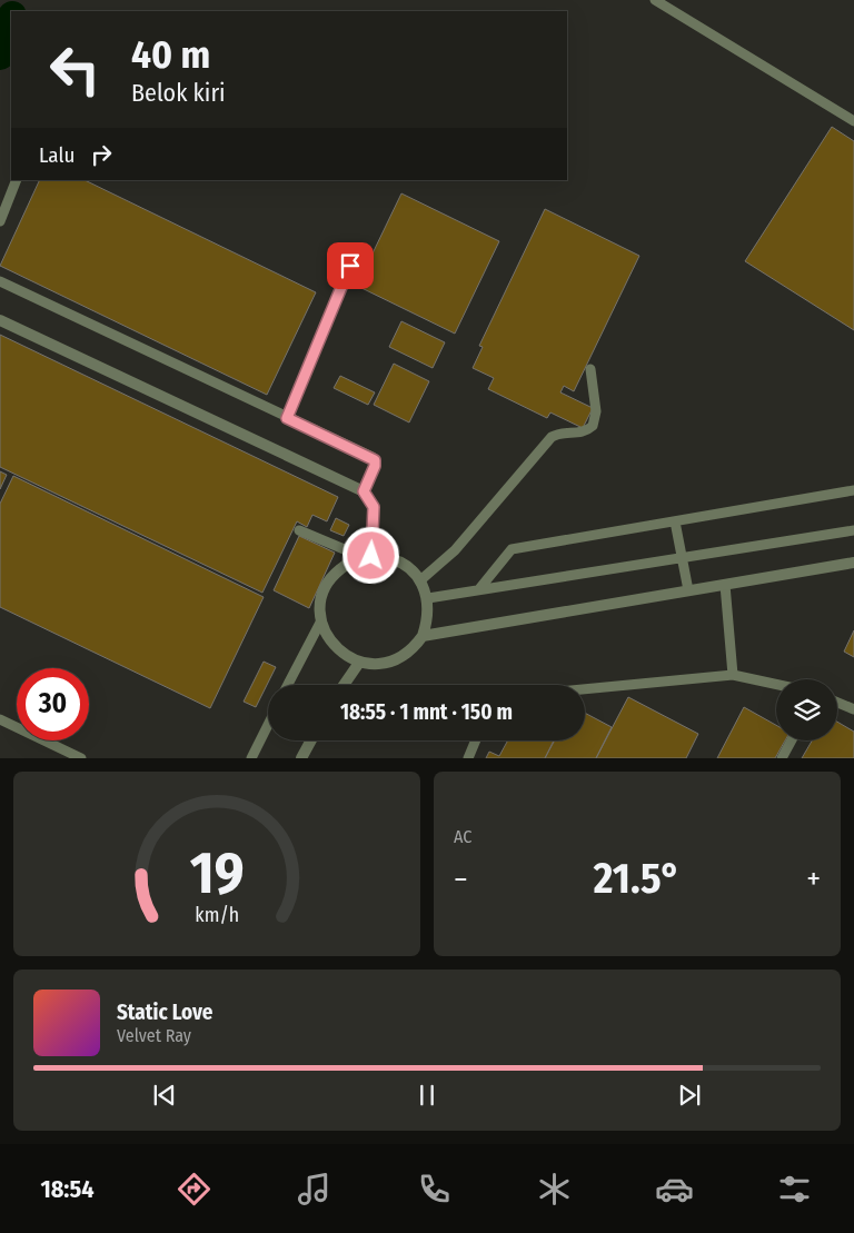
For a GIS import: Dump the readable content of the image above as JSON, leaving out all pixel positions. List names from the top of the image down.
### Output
{
  "page": {
    "turn": ["40 m", "Belok kiri"],
    "then": "Lalu",
    "limit": "30",
    "trip": "18:55 · 1 mnt · 150 m",
    "tile": "AC",
    "heat": ["−", "21.5°", "+"],
    "song": ["Static Love", "Velvet Ray"],
    "tabs": "18:54",
    "gauge": ["19", "km/h"]
  }
}
